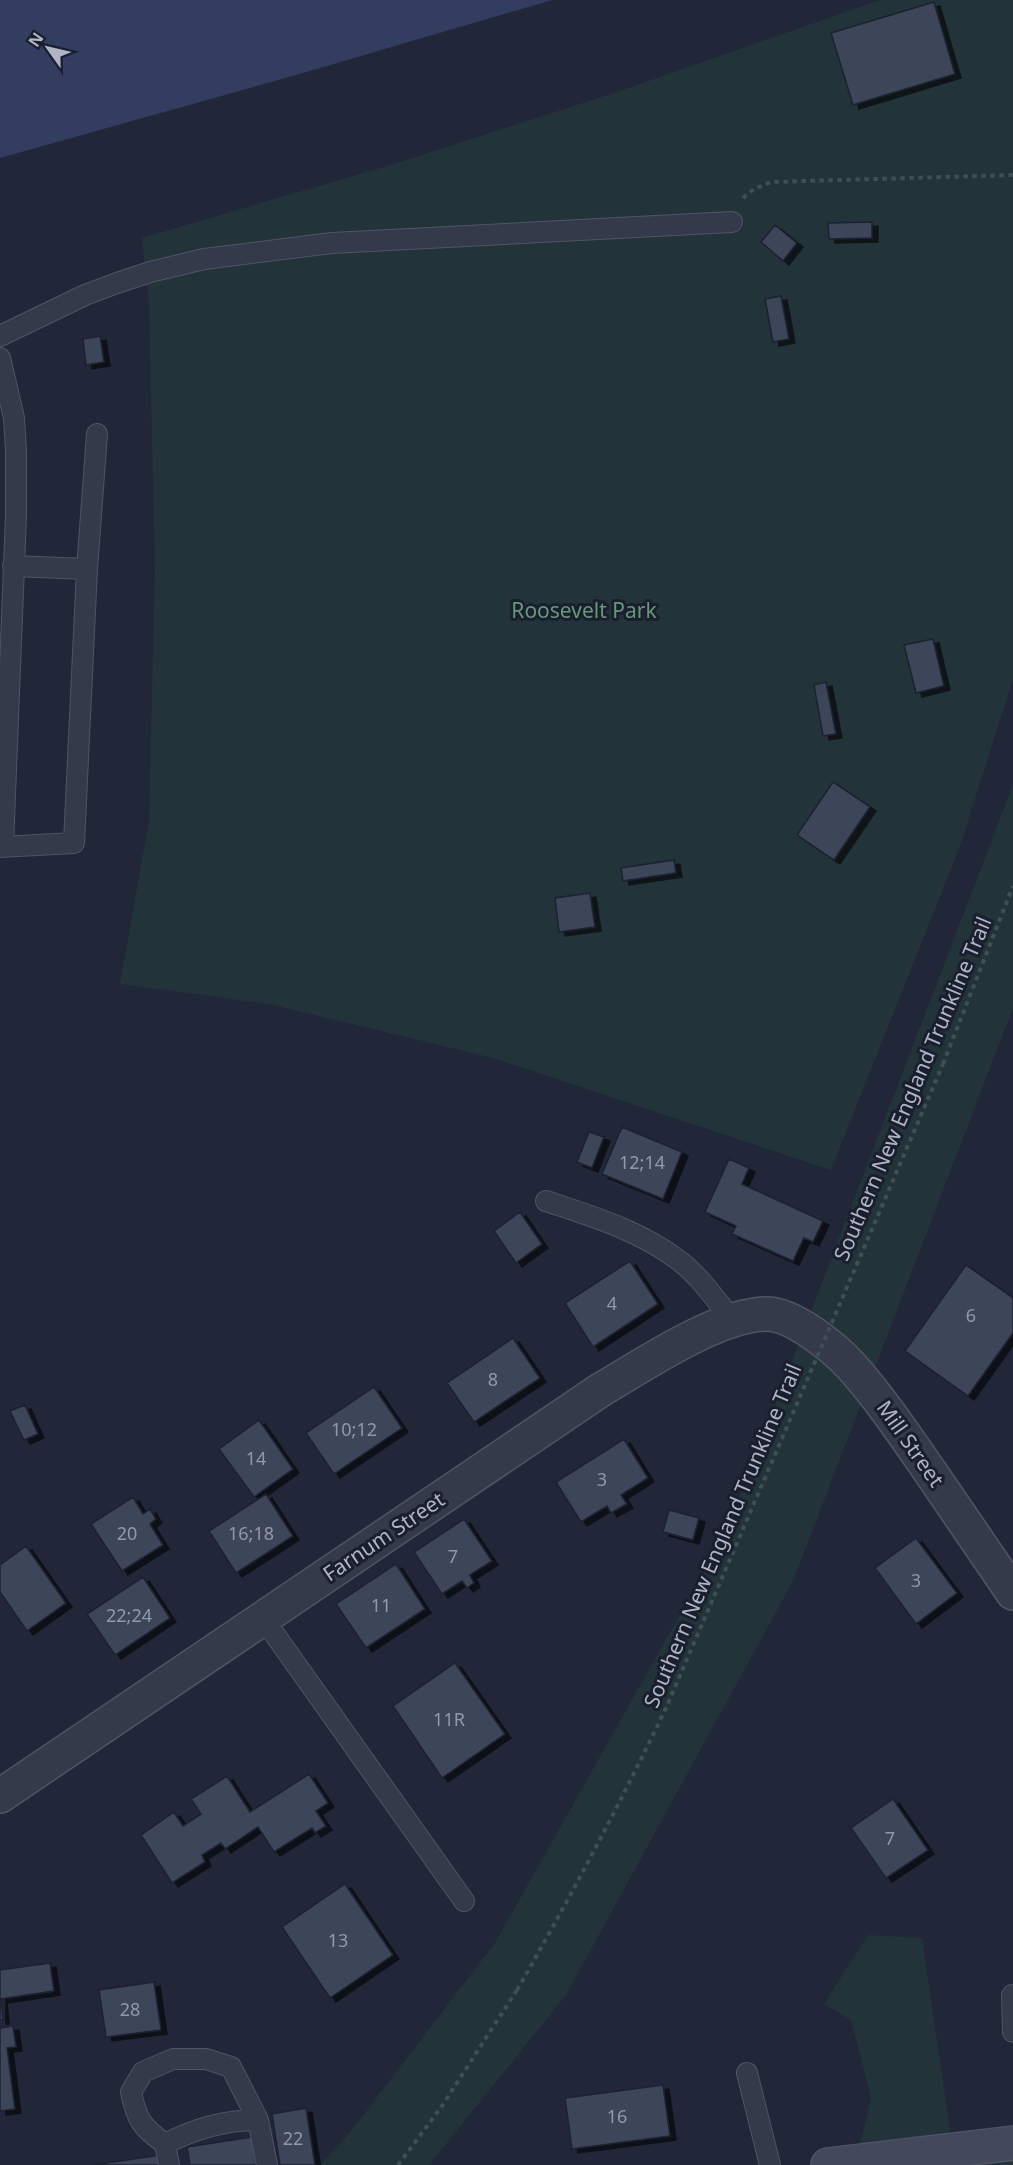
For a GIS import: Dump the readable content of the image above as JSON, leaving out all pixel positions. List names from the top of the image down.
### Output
{
  "streets": {
    "street": ["Mill Street", "Farnum Street"],
    "path": ["Southern New England Trunkline Trail"]
  },
  "crossings": [
    ["Mill Street", "Farnum Street"]
  ],
  "parks": ["Roosevelt Park"],
  "house_numbers": [
    "12;14",
    "4",
    "6",
    "8",
    "10;12",
    "14",
    "3",
    "20",
    "16;18",
    "7",
    "3",
    "11",
    "22;24",
    "11R",
    "7",
    "13",
    "28",
    "16",
    "22"
  ],
  "north": "top left"
}
